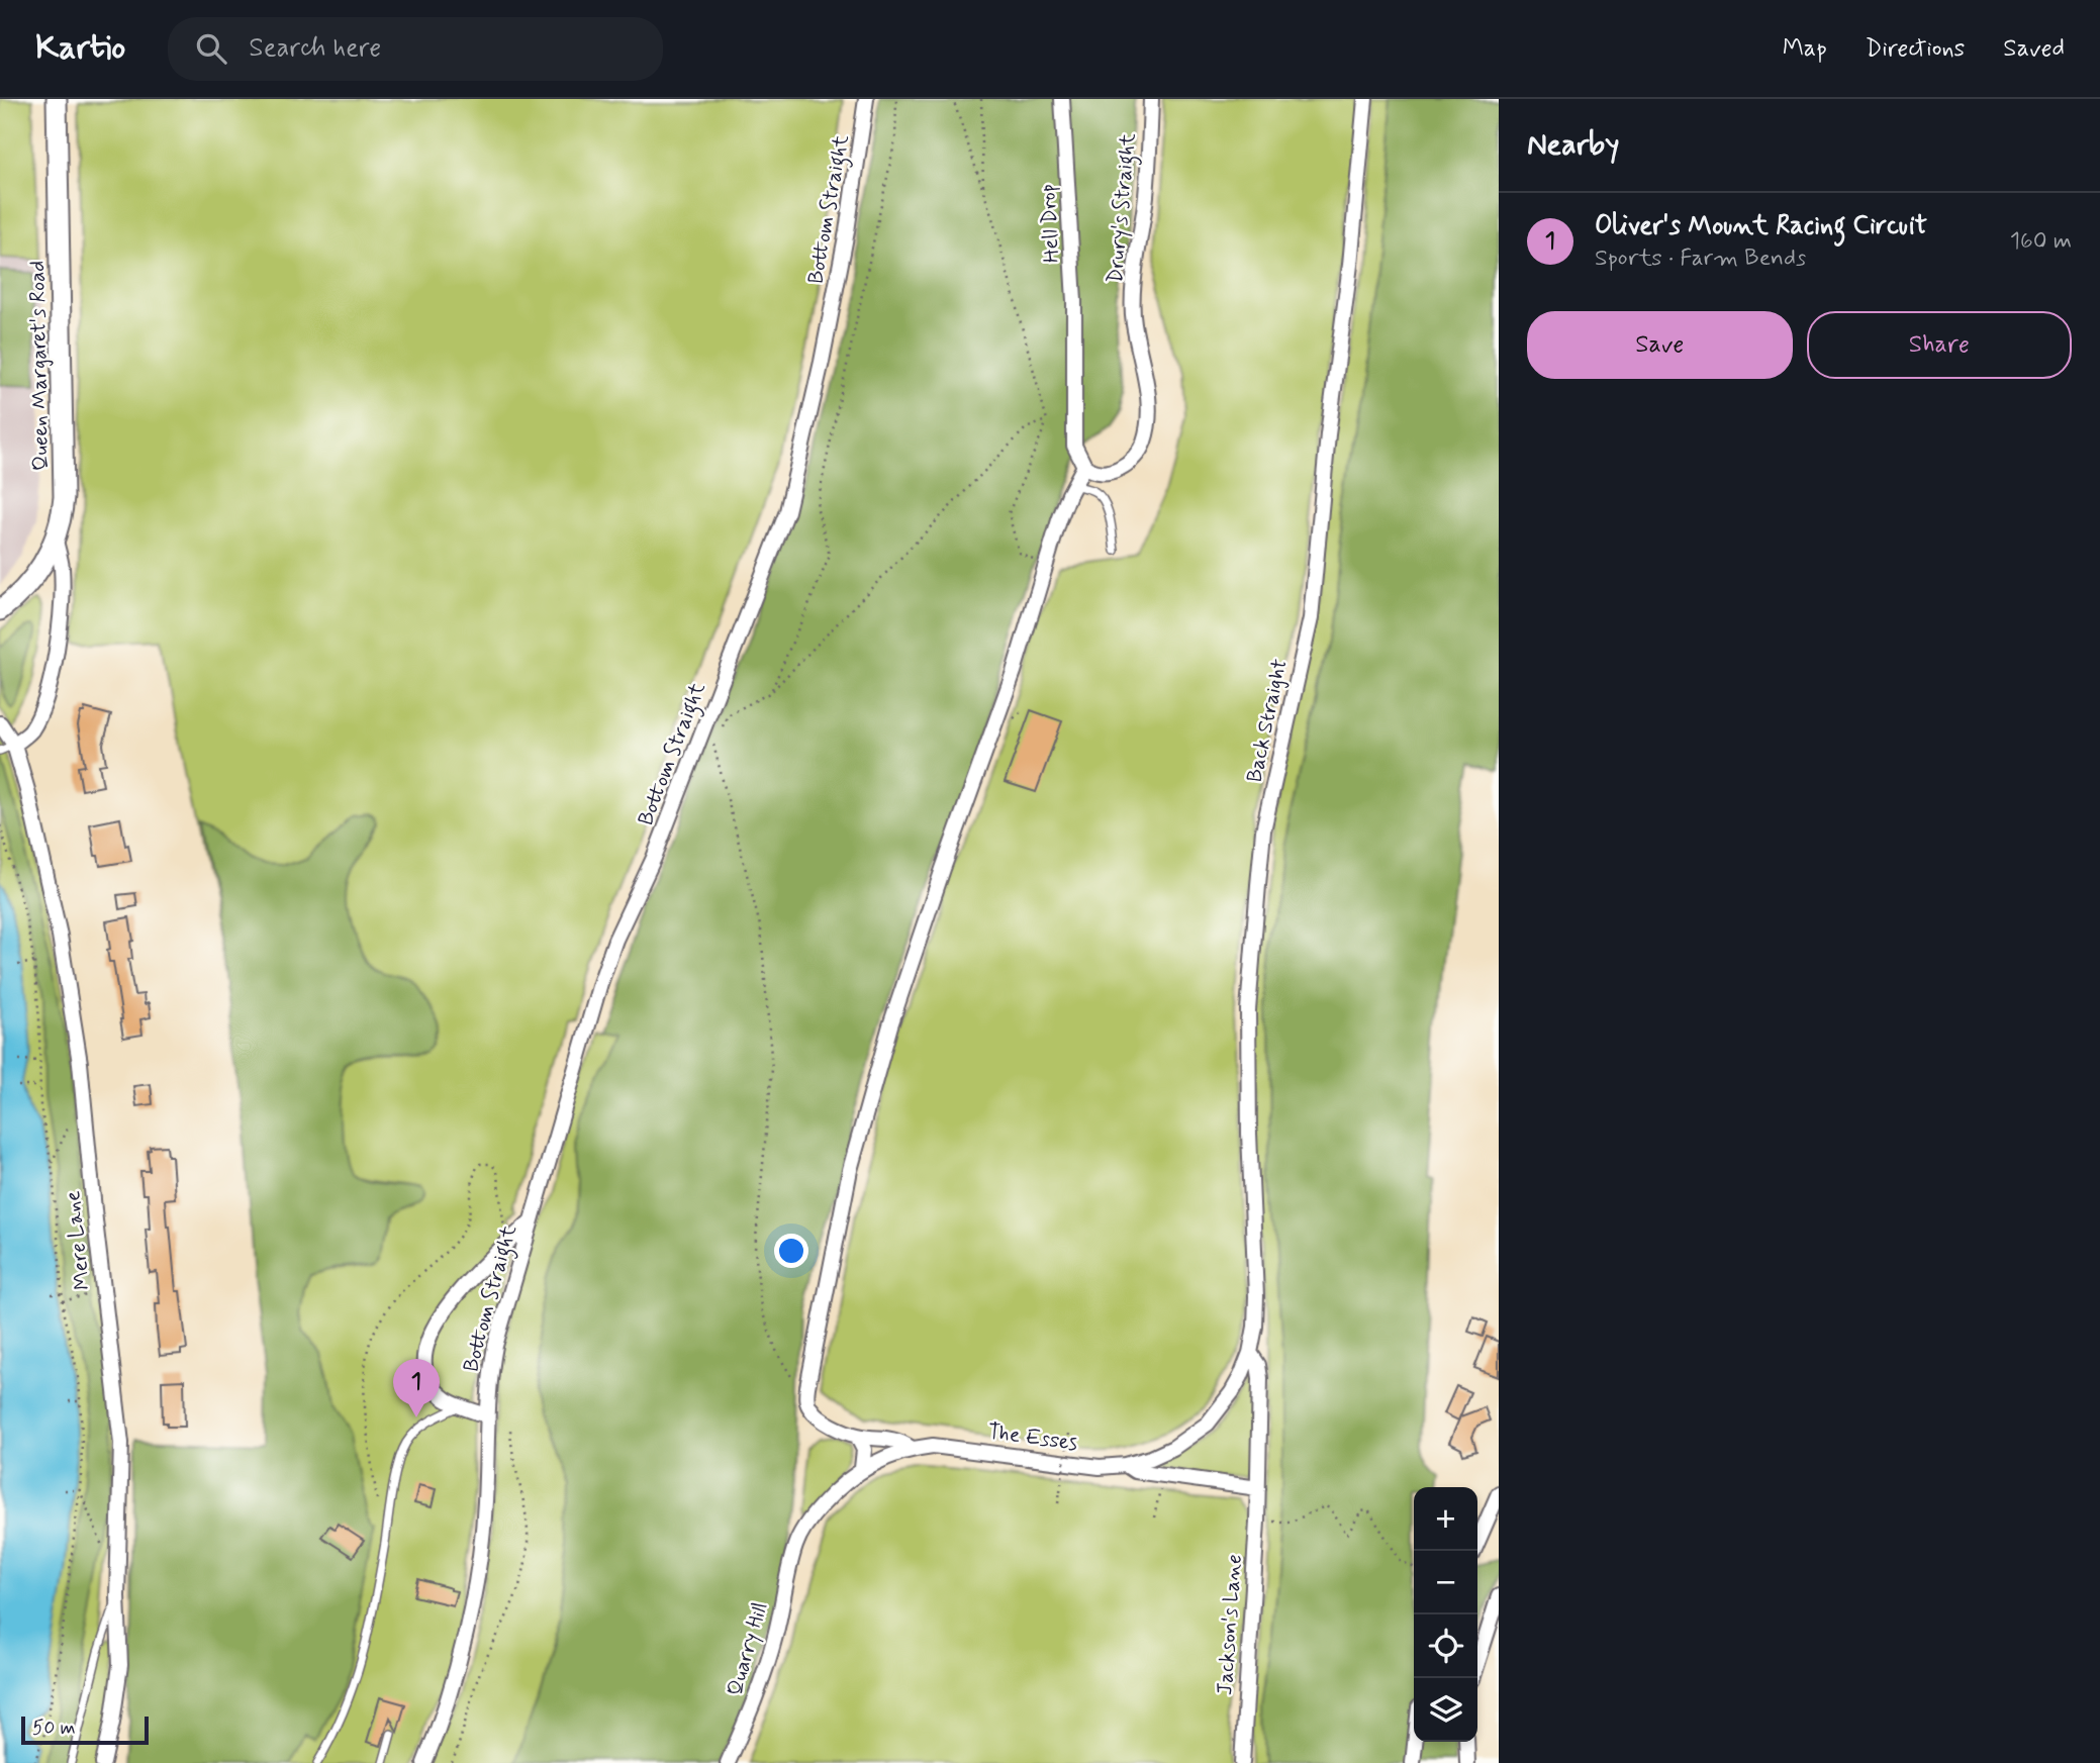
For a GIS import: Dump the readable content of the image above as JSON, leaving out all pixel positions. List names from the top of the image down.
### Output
{
  "streets": {
    "main road": ["Queen Margaret's Road"],
    "street": [
      "Drury's Straight",
      "Bottom Straight",
      "Hell Drop",
      "Back Straight",
      "Mere Lane",
      "The Esses",
      "Jackson's Lane",
      "Quarry Hill"
    ]
  },
  "crossings": [
    ["Drury's Straight", "Hell Drop"],
    ["Back Straight", "The Esses"],
    ["Back Straight", "Jackson's Lane"],
    ["The Esses", "Jackson's Lane"],
    ["The Esses", "Quarry Hill"]
  ],
  "scale_bar": "50 m",
  "page": {
    "header": "Kartio",
    "search": "Search here",
    "nav": ["Map", "Directions", "Saved"],
    "heading": "Nearby",
    "list": [
      {
        "mark": "1",
        "name": "Oliver's Mount Racing Circuit",
        "note": "Sports · Farm Bends",
        "value": "160 m"
      }
    ],
    "buttons": ["Save", "Share"],
    "pins": "1",
    "map_buttons": ["+", "−"],
    "scale": "50 m"
  }
}
